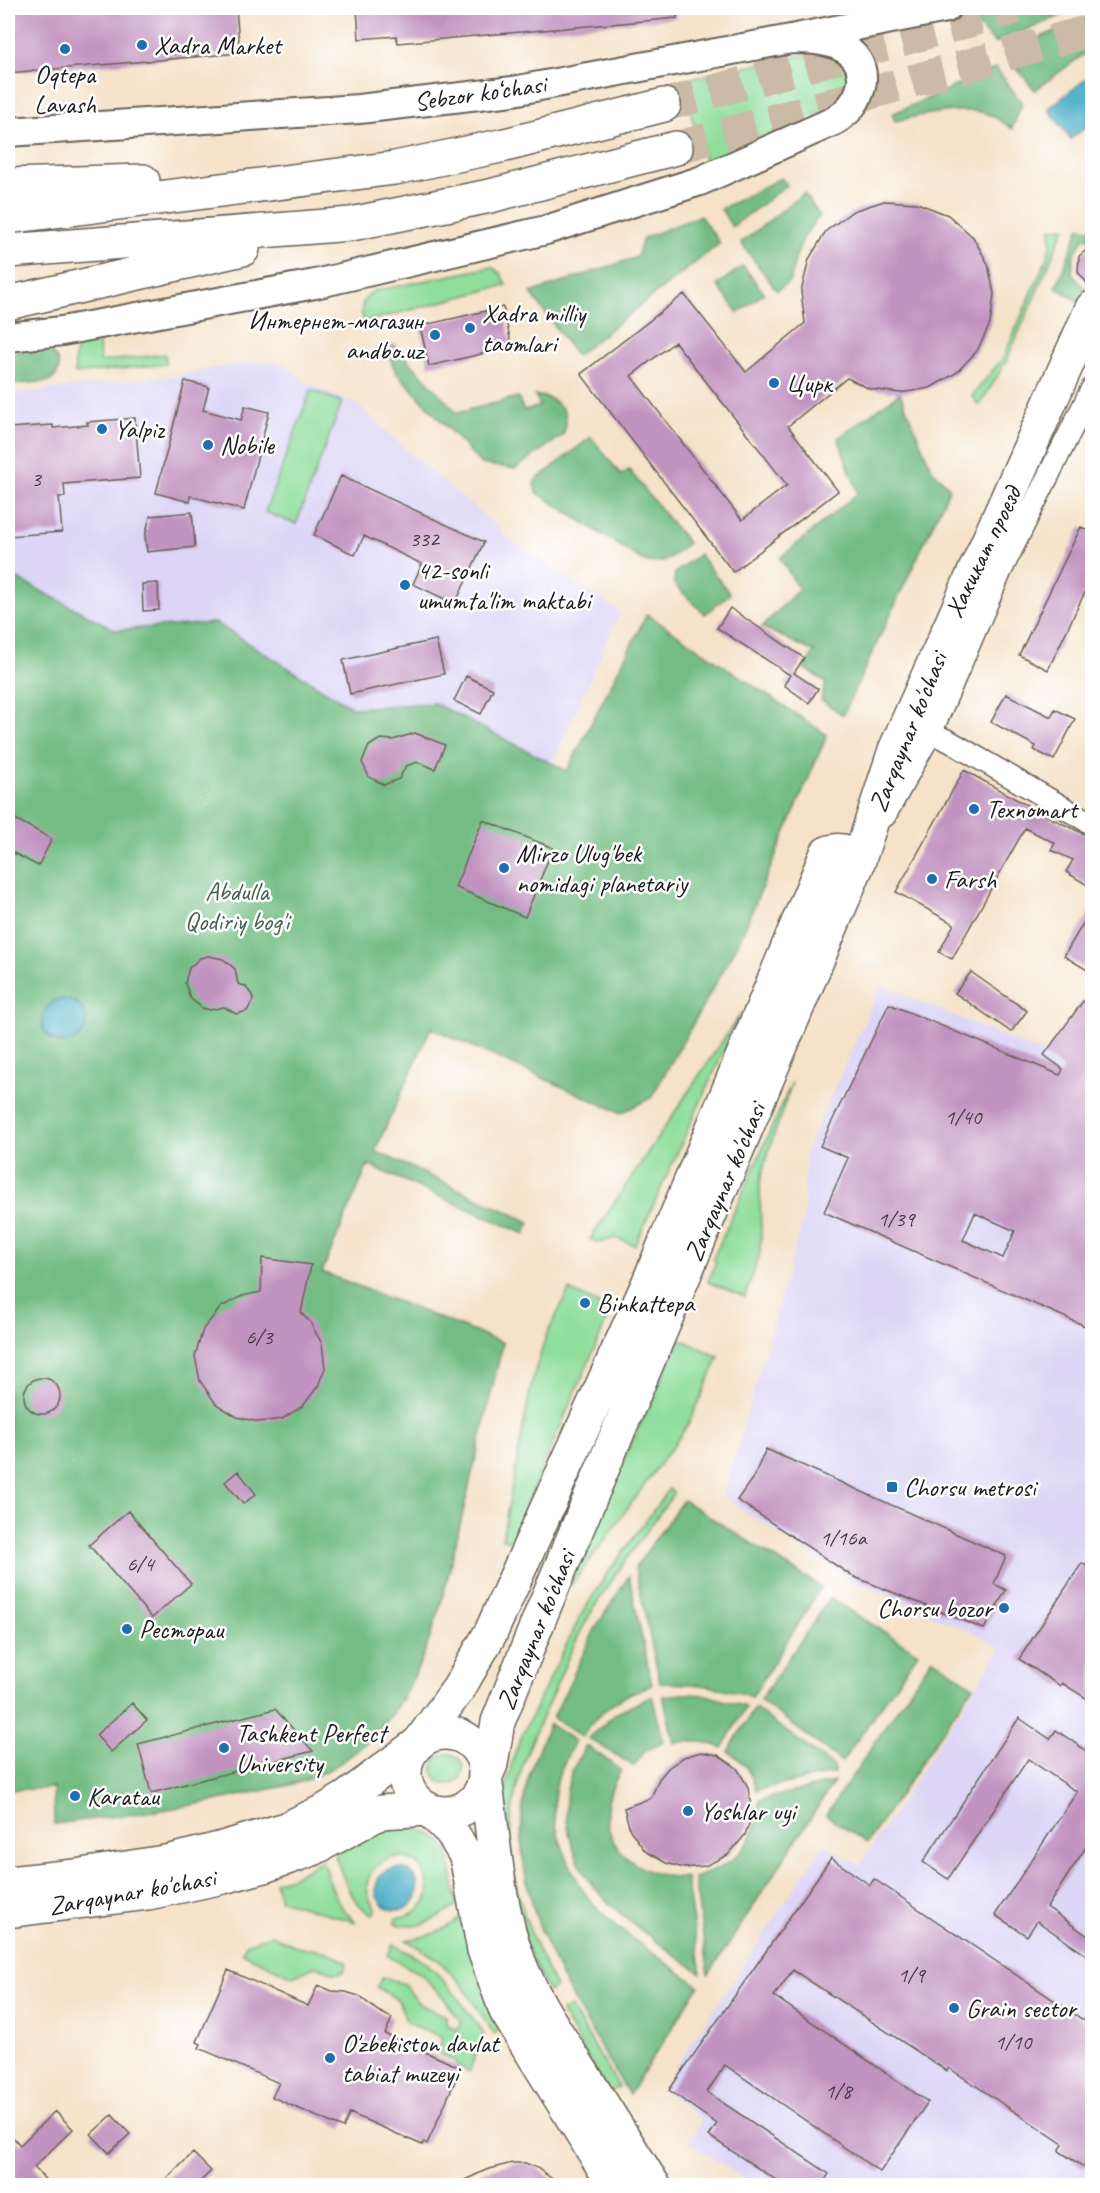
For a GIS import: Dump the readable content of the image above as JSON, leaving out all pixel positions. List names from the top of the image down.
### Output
{
  "streets": {
    "main road": ["Sebzor ko‘chasi", "Zarqaynar ko'chasi"],
    "street": ["Хакикат проезд"]
  },
  "crossings": [
    ["Хакикат проезд", "Zarqaynar ko'chasi"]
  ],
  "parks": ["Abdulla Qodiriy bog'i"],
  "places": {
    "other": [
      "Xadra Market",
      "Oqtepa Lavash",
      "Xadra milliy taomlari",
      "Интернет-магазин andbo.uz",
      "Цирк",
      "Yalpiz",
      "Nobile",
      "42-sonli umumta'lim maktabi",
      "Texnomart",
      "Mirzo Ulug'bek nomidagi planetariy",
      "Farsh",
      "Binkattepa",
      "Chorsu bozor",
      "Рестораи",
      "Tashkent Perfect University",
      "Karatau",
      "Yoshlar uyi",
      "Grain sector",
      "O'zbekiston davlat tabiat muzeyi"
    ],
    "transit": ["Chorsu metrosi"]
  },
  "house_numbers": [
    "3",
    "332",
    "1/40",
    "1/39",
    "6/3",
    "1/16а",
    "6/4",
    "1/9",
    "1/10",
    "1/8"
  ]
}
